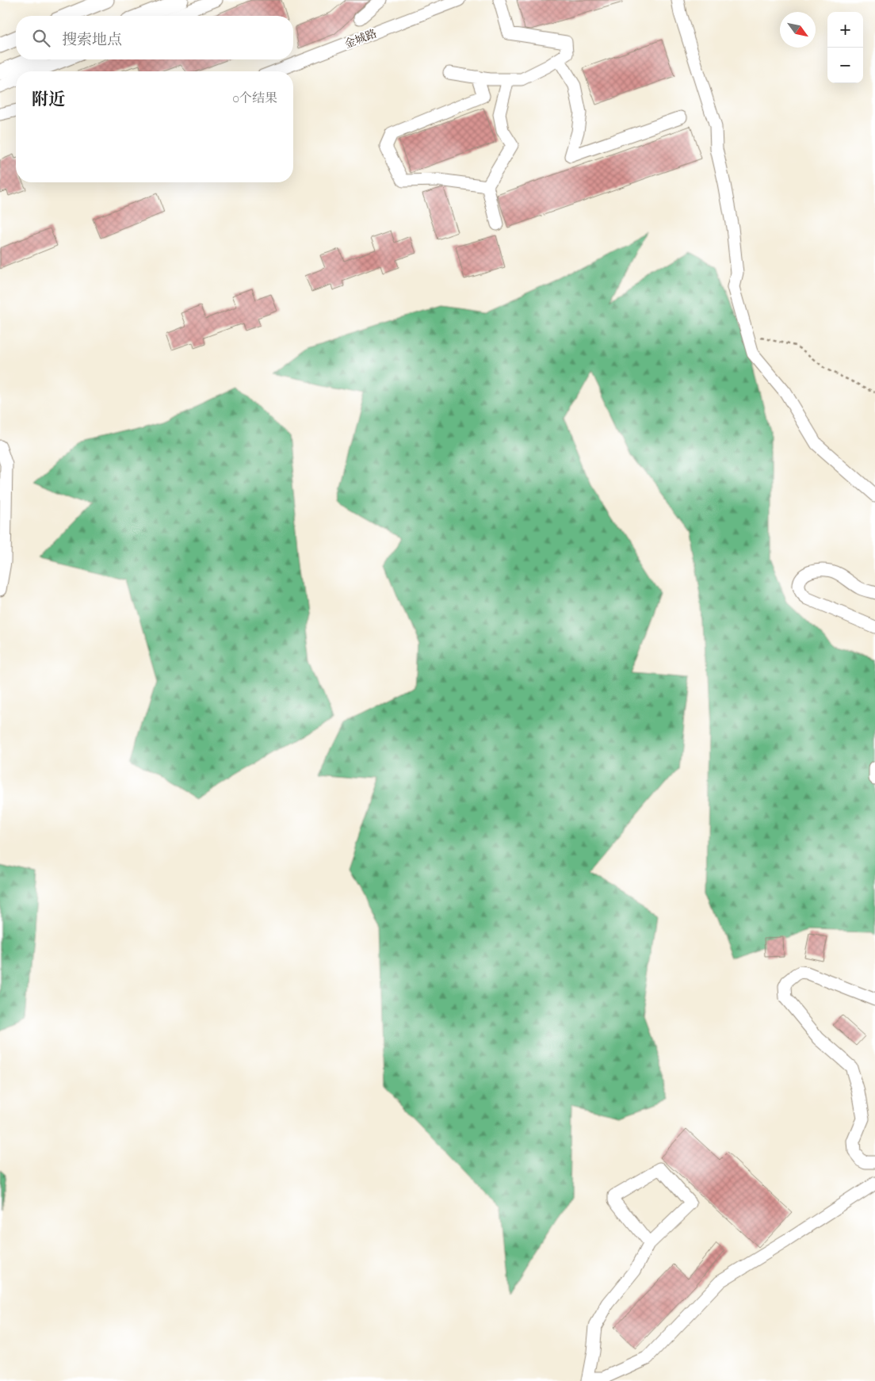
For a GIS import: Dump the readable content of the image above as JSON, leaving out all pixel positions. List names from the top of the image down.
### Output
{
  "streets": {
    "street": ["金城路"]
  },
  "north": "bottom right",
  "page": {
    "map_buttons": ["+", "−"],
    "search": "搜索地点",
    "heading": ["附近", "0个结果"]
  }
}
